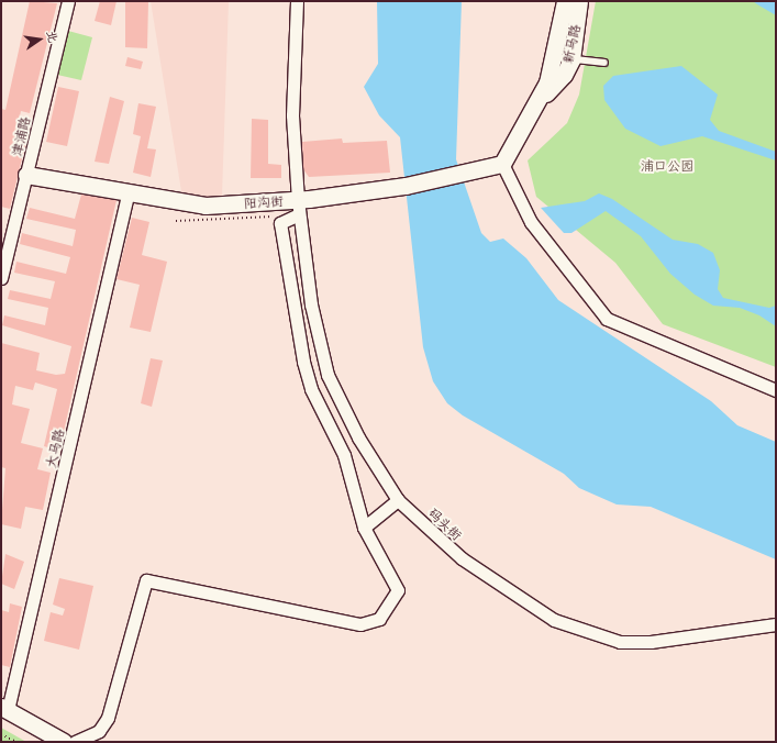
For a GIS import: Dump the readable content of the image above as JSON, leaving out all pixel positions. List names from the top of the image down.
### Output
{
  "streets": {
    "street": [
      "新马路",
      "津浦路",
      "阳沟街",
      "大马路",
      "码头街"
    ]
  },
  "crossings": [
    ["新马路", "阳沟街"],
    ["津浦路", "阳沟街"],
    ["阳沟街", "大马路"],
    ["阳沟街", "码头街"]
  ],
  "parks": ["浦口公园"],
  "north": "right"
}
